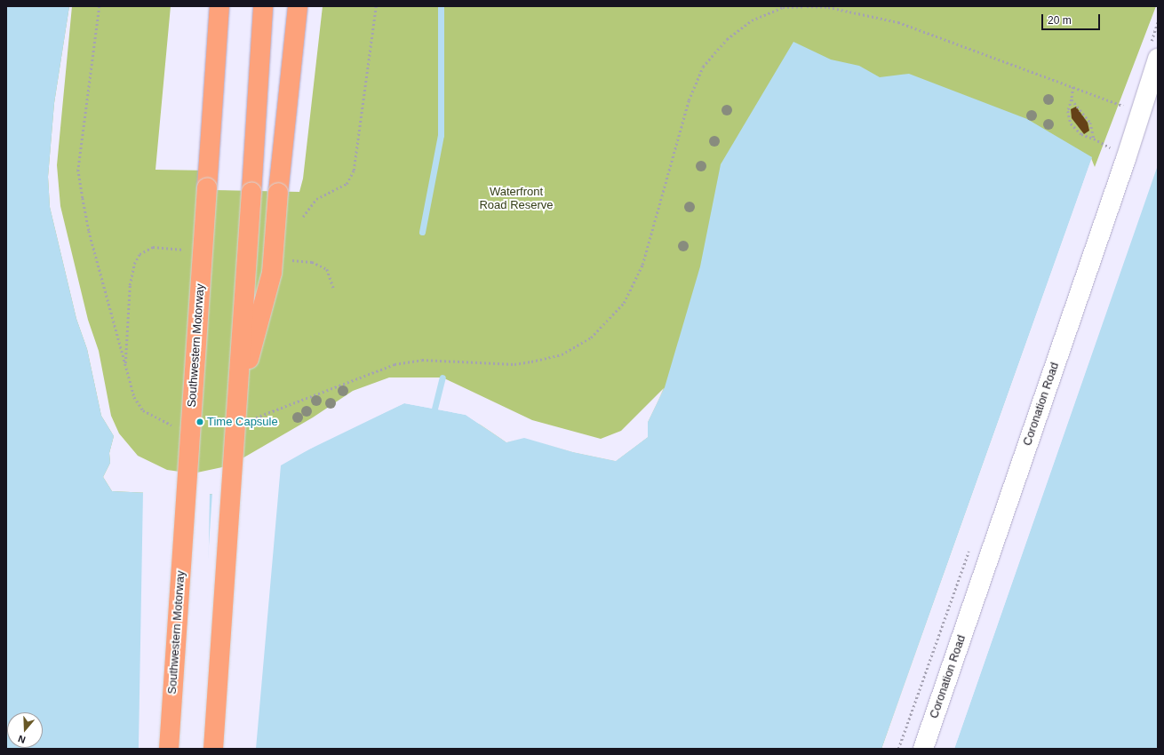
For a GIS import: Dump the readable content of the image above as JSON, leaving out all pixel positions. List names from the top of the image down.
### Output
{
  "streets": {
    "highway": ["Southwestern Motorway"],
    "lane": ["Coronation Road"]
  },
  "parks": ["Waterfront Road Reserve"],
  "places": ["Time Capsule"],
  "scale_bar": "20 m",
  "north": "bottom"
}
